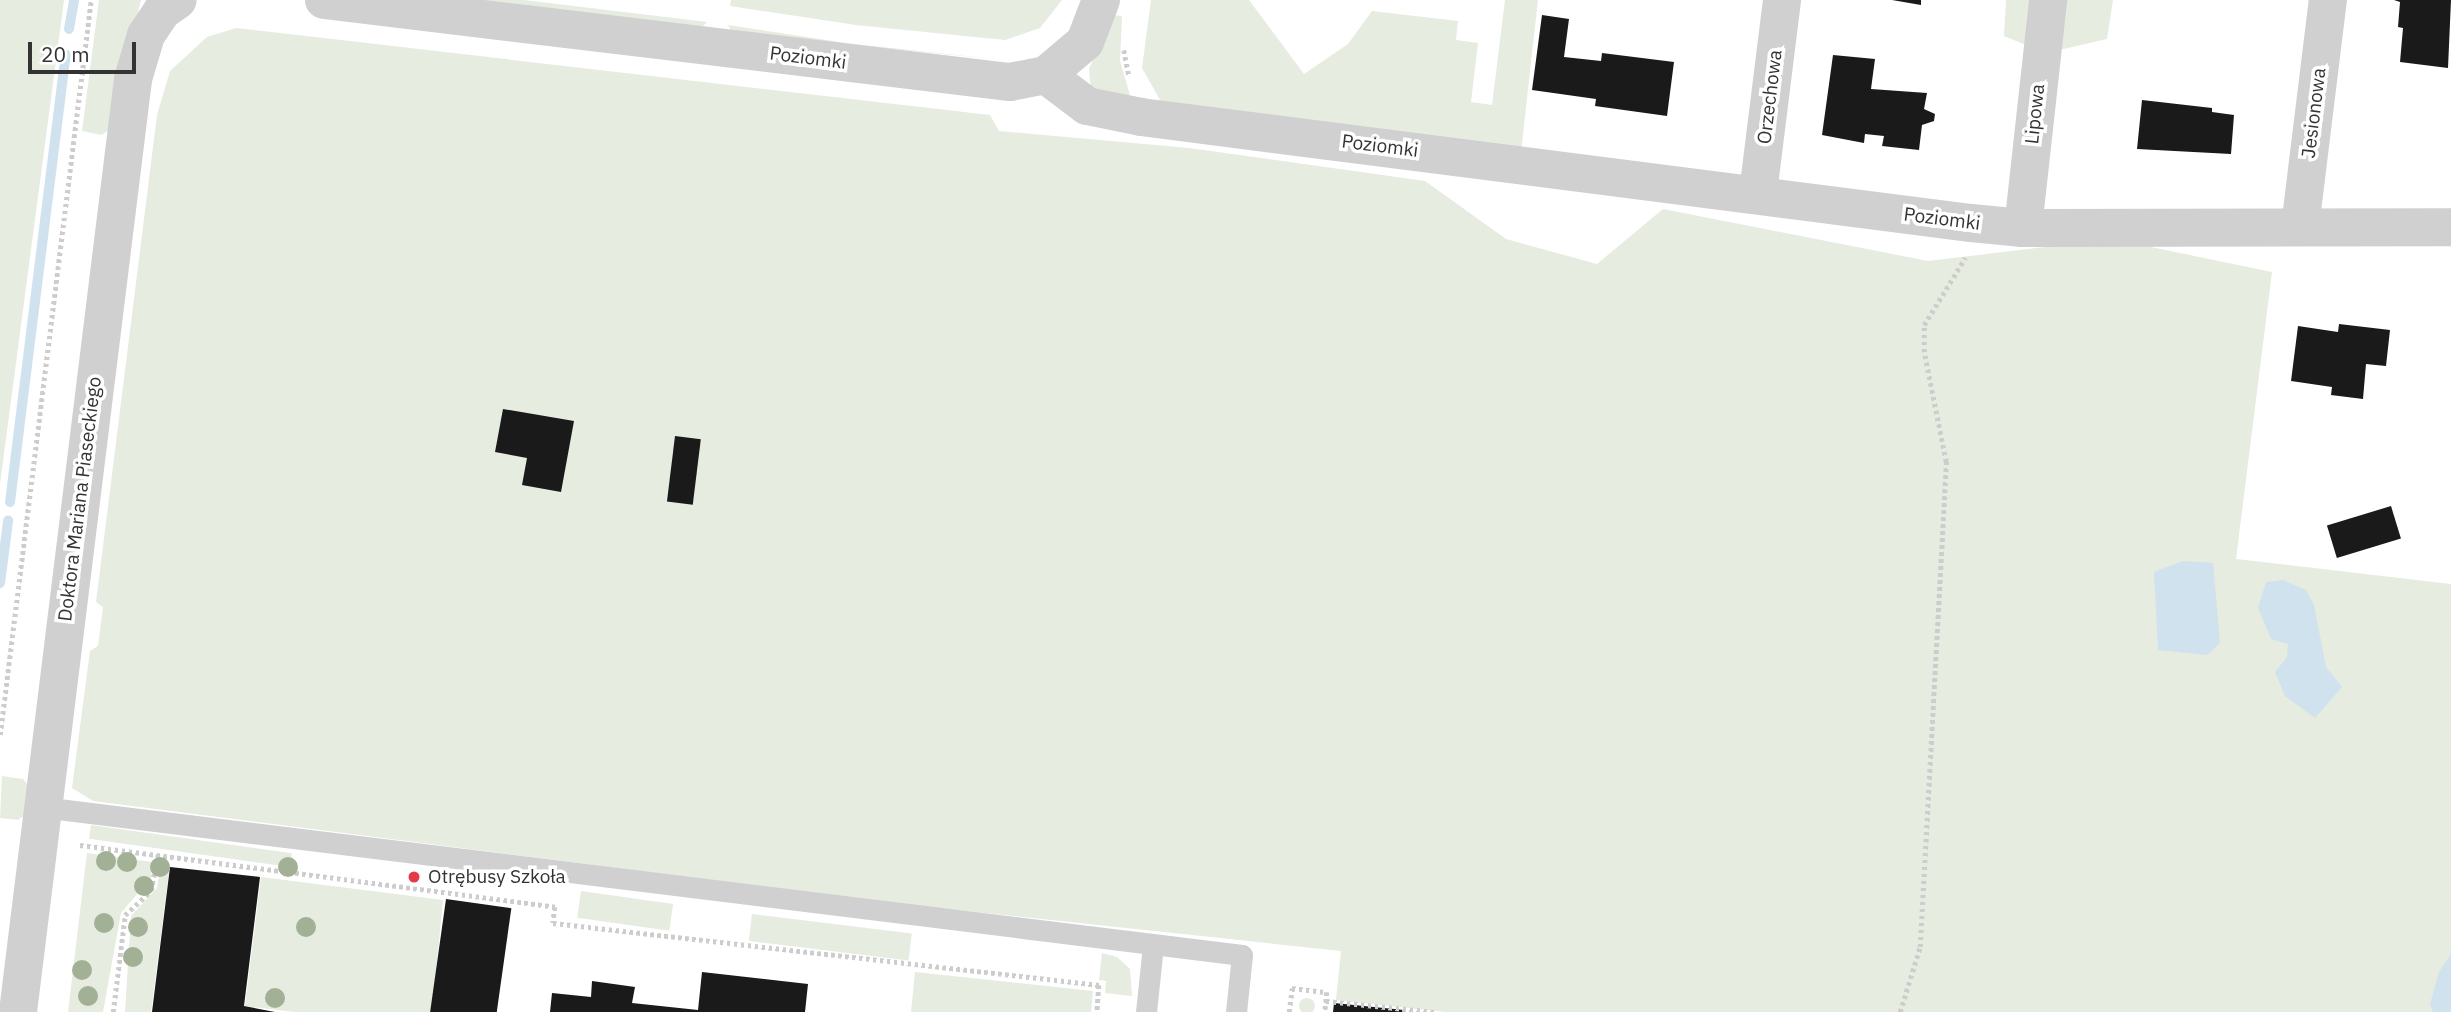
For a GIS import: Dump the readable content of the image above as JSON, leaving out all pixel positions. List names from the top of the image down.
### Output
{
  "streets": {
    "street": [
      "Poziomki",
      "Orzechowa",
      "Jesionowa",
      "Lipowa",
      "Doktora Mariana Piaseckiego"
    ]
  },
  "crossings": [
    ["Poziomki", "Orzechowa"],
    ["Poziomki", "Jesionowa"],
    ["Poziomki", "Lipowa"]
  ],
  "places": ["Otrębusy Szkoła"],
  "scale_bar": "20 m"
}
